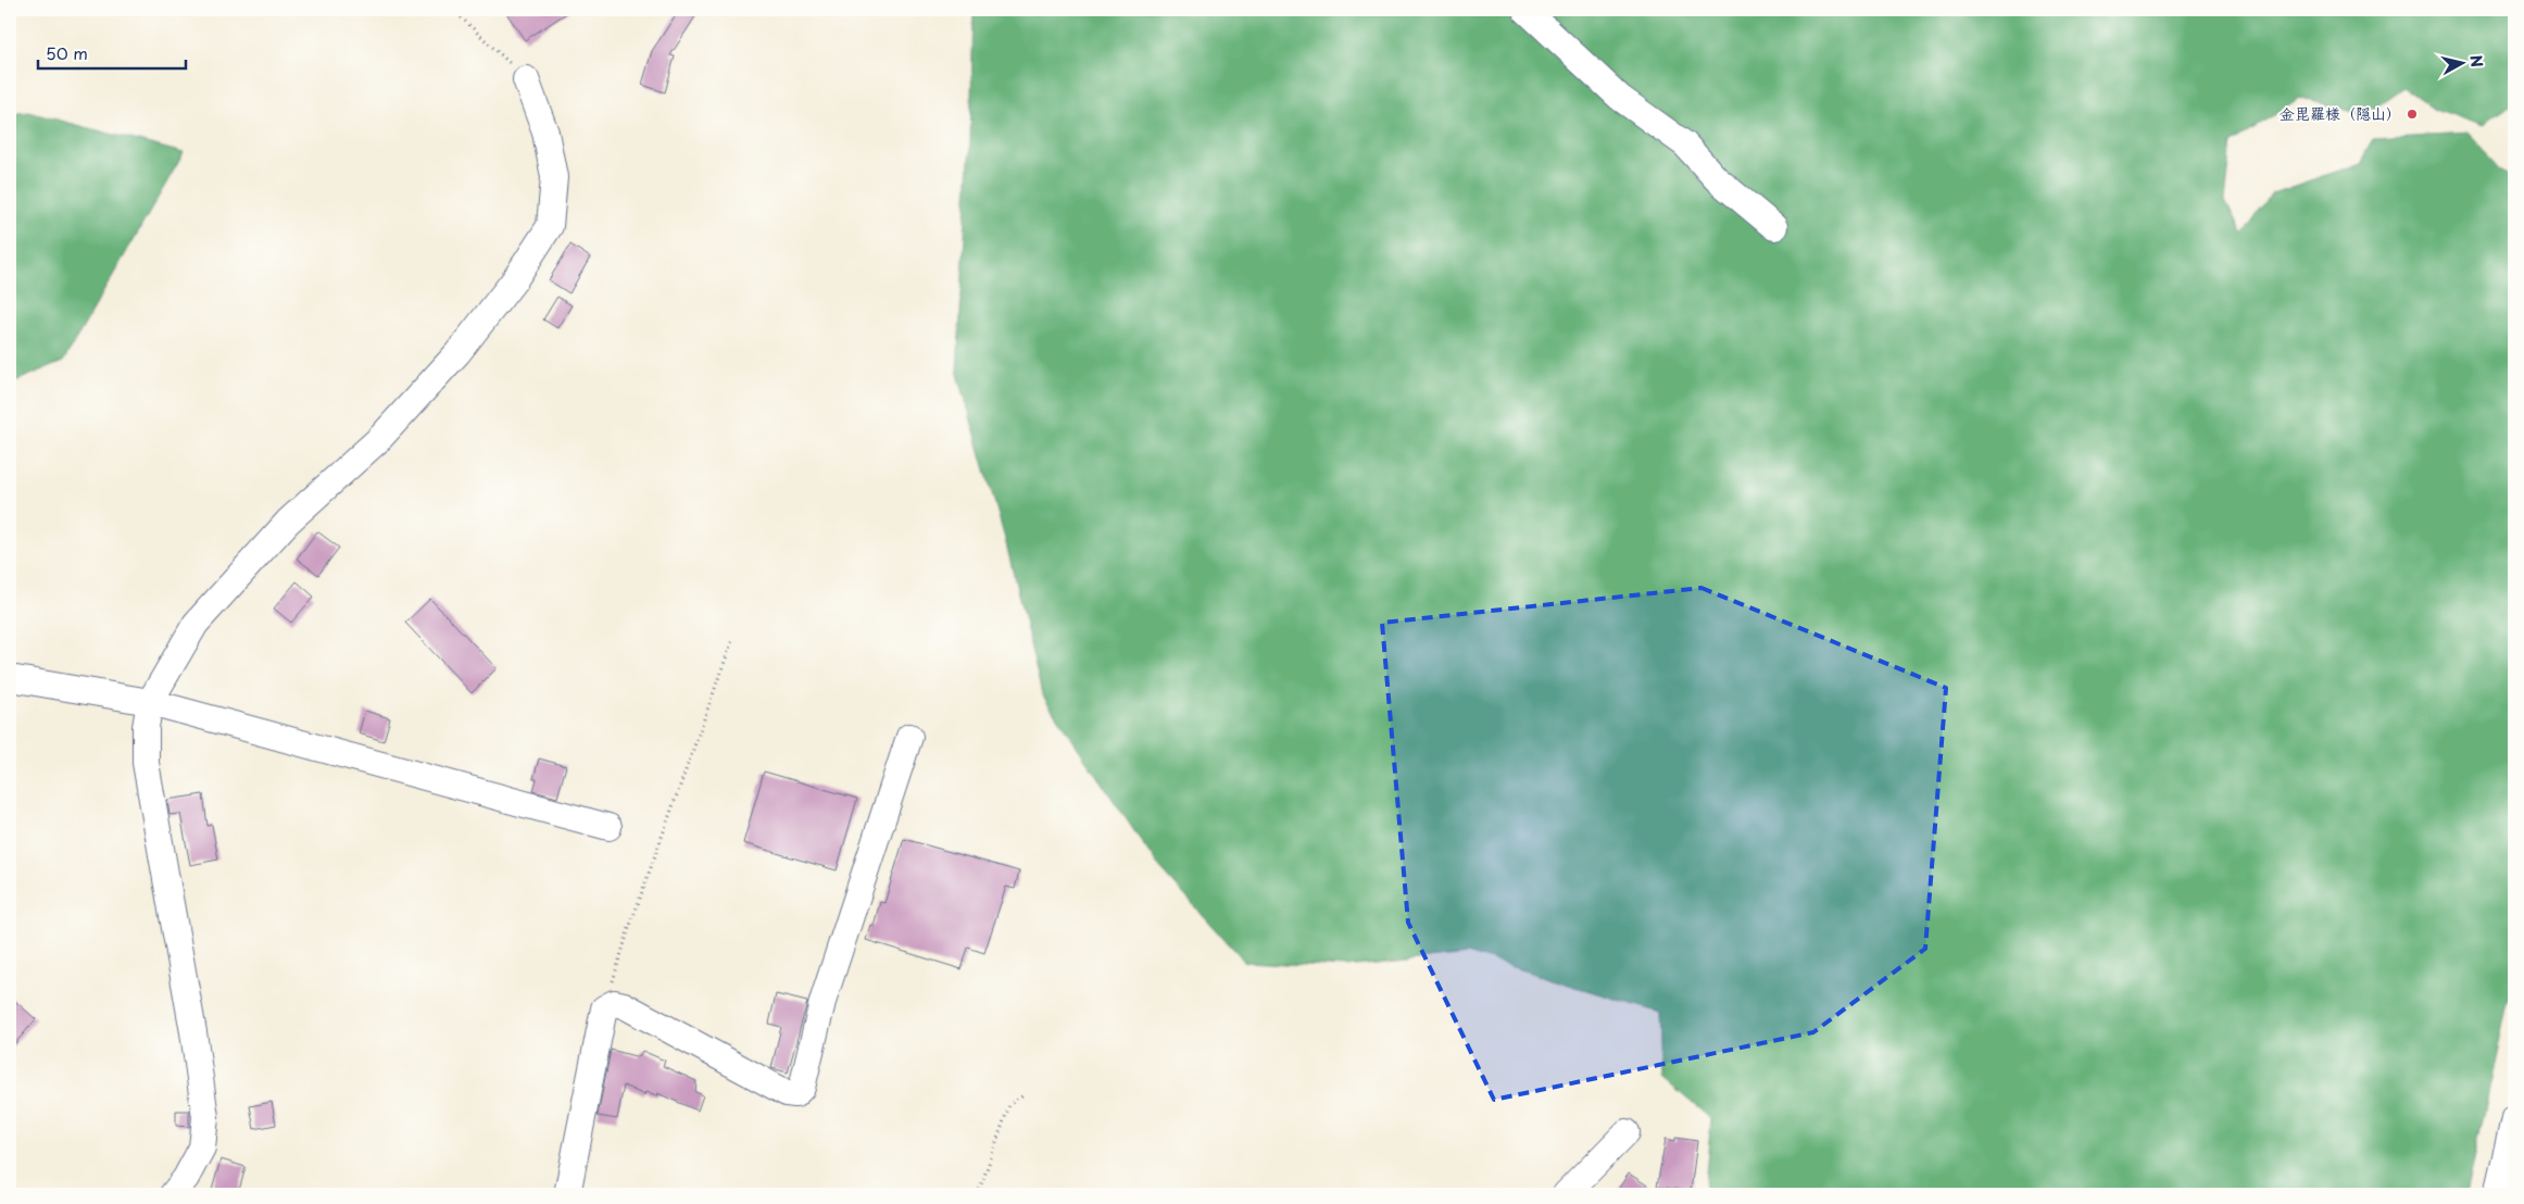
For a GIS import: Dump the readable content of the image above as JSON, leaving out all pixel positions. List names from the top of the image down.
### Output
{
  "places": ["金毘羅様（隠山）"],
  "scale_bar": "50 m",
  "north": "right"
}
